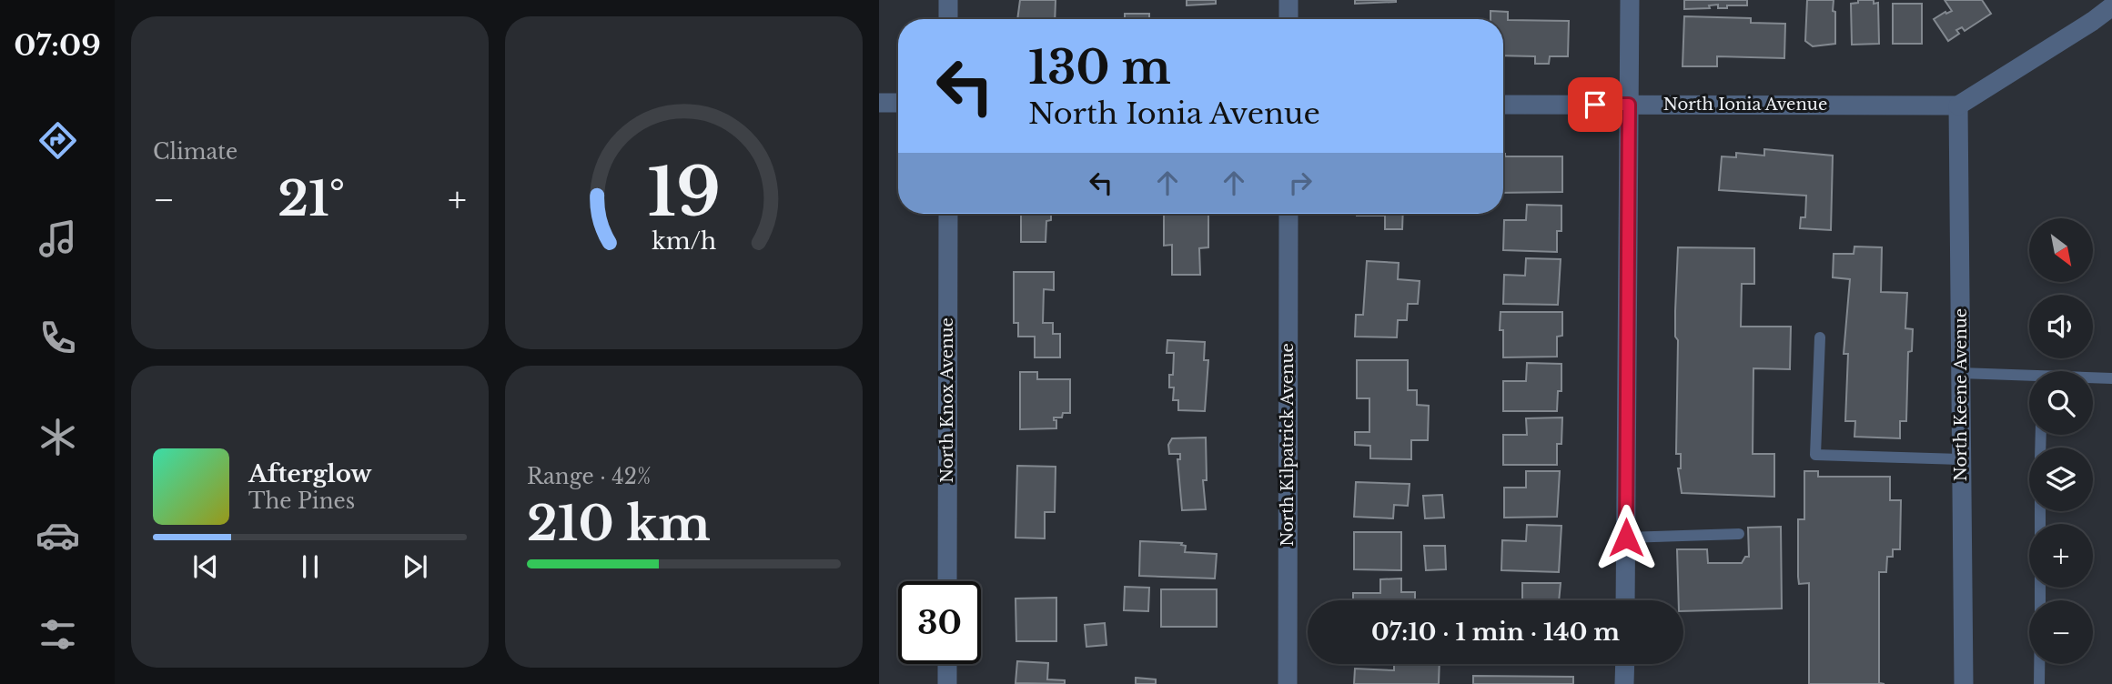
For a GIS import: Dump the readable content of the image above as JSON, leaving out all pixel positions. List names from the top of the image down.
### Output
{
  "streets": {
    "street": [
      "North Ionia Avenue",
      "North Keene Avenue",
      "North Knox Avenue",
      "North Kilpatrick Avenue"
    ]
  },
  "crossings": [
    ["North Ionia Avenue", "North Keene Avenue"]
  ],
  "north": "bottom right",
  "page": {
    "tabs": "07:09",
    "tile": [
      "Climate",
      ["Range · 42%", "210 km"]
    ],
    "turn": ["130 m", "North Ionia Avenue"],
    "heat": ["−", "21°", "+"],
    "map_buttons": ["+", "−"],
    "song": ["Afterglow", "The Pines"],
    "limit": "30",
    "trip": "07:10 · 1 min · 140 m",
    "gauge": ["19", "km/h"]
  }
}
